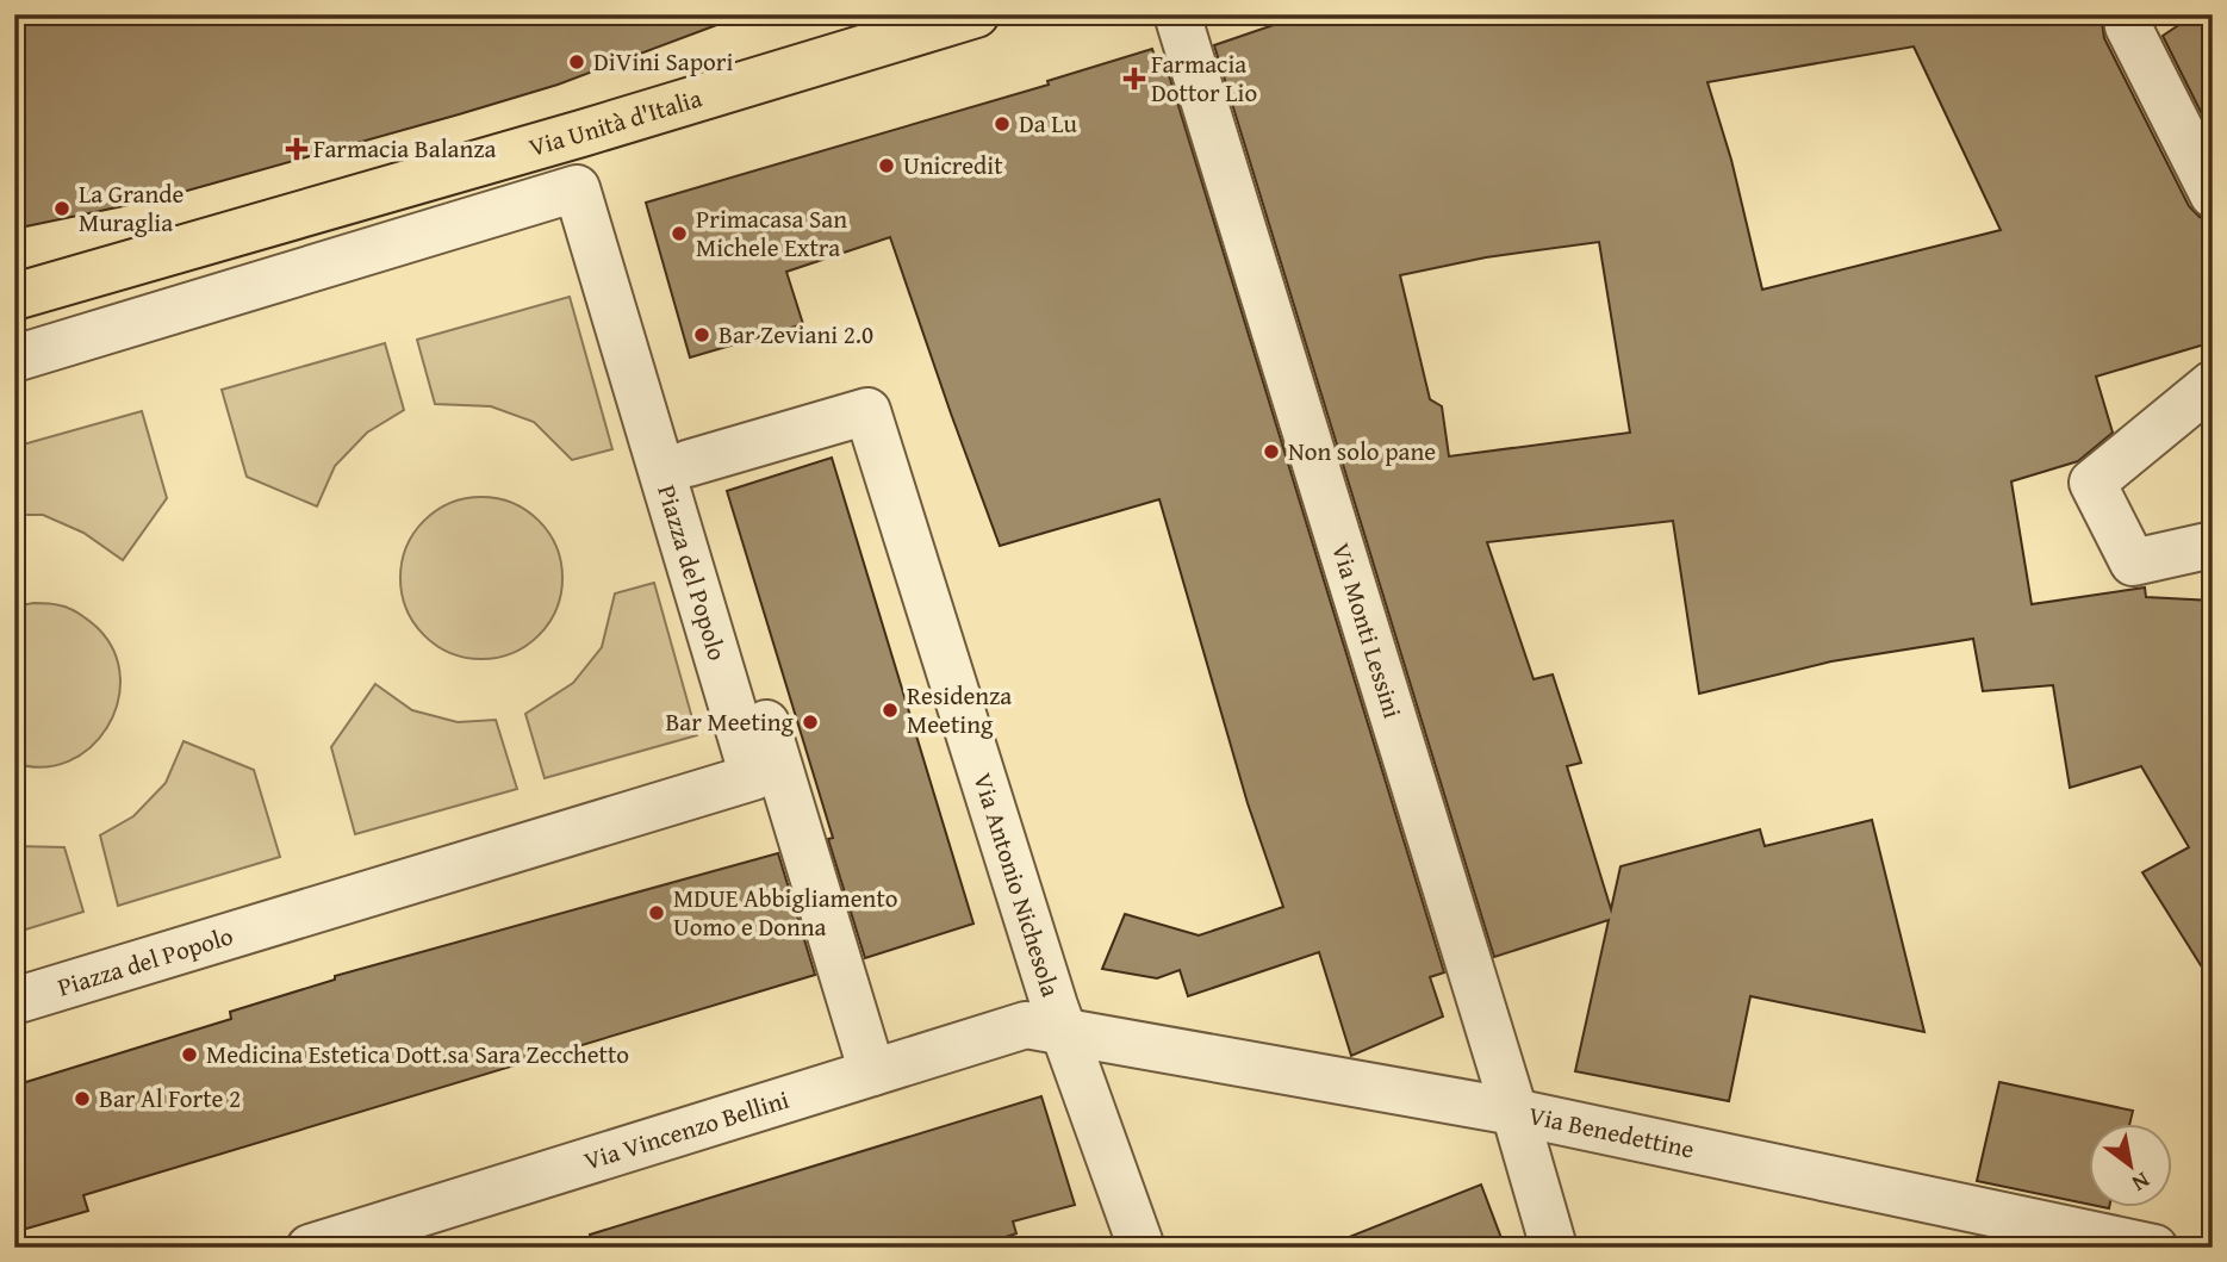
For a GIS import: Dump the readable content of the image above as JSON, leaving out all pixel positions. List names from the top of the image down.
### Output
{
  "streets": {
    "main road": ["Via Unità d'Italia"],
    "street": [
      "Piazza del Popolo",
      "Via Monti Lessini",
      "Via Antonio Nichesola",
      "Via Vincenzo Bellini",
      "Via Benedettine"
    ]
  },
  "crossings": [
    ["Via Unità d'Italia", "Piazza del Popolo"],
    ["Piazza del Popolo", "Via Antonio Nichesola"],
    ["Piazza del Popolo", "Via Vincenzo Bellini"],
    ["Via Monti Lessini", "Via Benedettine"],
    ["Via Antonio Nichesola", "Via Vincenzo Bellini"],
    ["Via Antonio Nichesola", "Via Benedettine"],
    ["Via Vincenzo Bellini", "Via Benedettine"]
  ],
  "places": {
    "other": [
      "DiVini Sapori",
      "Da Lu",
      "Unicredit",
      "La Grande Muraglia",
      "Primacasa San Michele Extra",
      "Bar Zeviani 2.0",
      "Non solo pane",
      "Residenza Meeting",
      "Bar Meeting",
      "MDUE Abbigliamento Uomo e Donna",
      "Medicina Estetica Dott.sa Sara Zecchetto",
      "Bar Al Forte 2"
    ],
    "health": ["Farmacia Dottor Lio", "Farmacia Balanza"]
  },
  "north": "bottom right"
}
